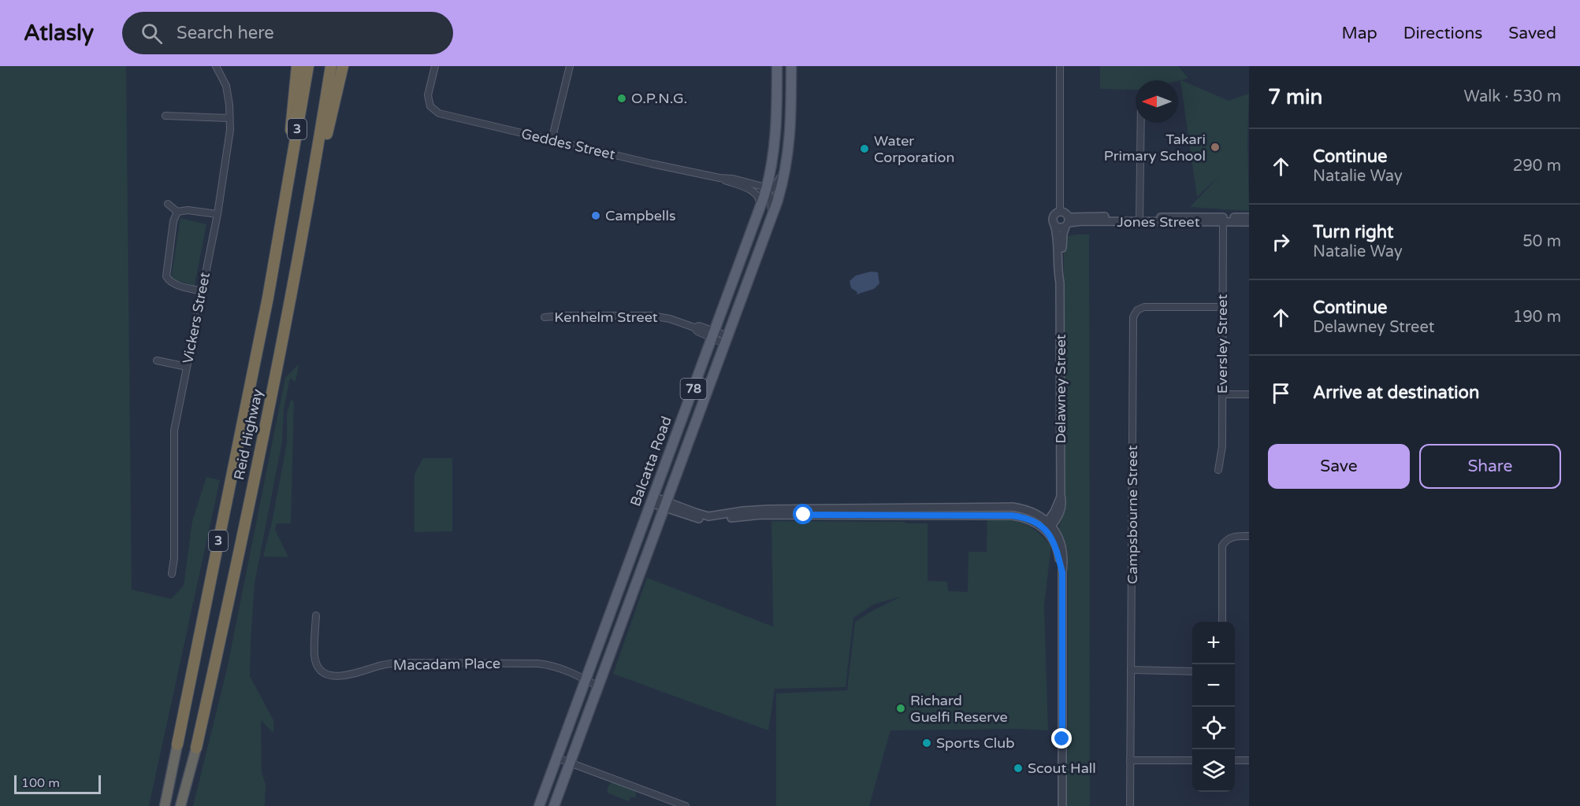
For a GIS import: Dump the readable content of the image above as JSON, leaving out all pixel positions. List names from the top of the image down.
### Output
{
  "streets": {
    "highway": ["3", "Reid Highway"],
    "main road": ["78", "Balcatta Road"],
    "street": [
      "Geddes Street",
      "Jones Street",
      "Kenhelm Street",
      "Vickers Street",
      "Eversley Street",
      "Delawney Street",
      "Campsbourne Street",
      "Macadam Place"
    ]
  },
  "crossings": [
    ["Geddes Street", "Balcatta Road"],
    ["Jones Street", "Eversley Street"],
    ["Jones Street", "Delawney Street"],
    ["Kenhelm Street", "Balcatta Road"],
    ["Eversley Street", "Campsbourne Street"],
    ["Balcatta Road", "Macadam Place"]
  ],
  "places": [
    "O.P.N.G.",
    "Takari Primary School",
    "Water Corporation",
    "Campbells",
    "Richard Guelfi Reserve",
    "Sports Club",
    "Scout Hall"
  ],
  "scale_bar": "100 m",
  "north": "left",
  "page": {
    "header": "Atlasly",
    "search": "Search here",
    "nav": ["Map", "Directions", "Saved"],
    "heading": ["7 min", "Walk · 530 m"],
    "list": [
      ["Continue", "Natalie Way", "290 m"],
      ["Turn right", "Natalie Way", "50 m"],
      ["Continue", "Delawney Street", "190 m"],
      "Arrive at destination"
    ],
    "buttons": ["Save", "Share"],
    "map_buttons": ["+", "−"],
    "scale": "100 m"
  }
}
